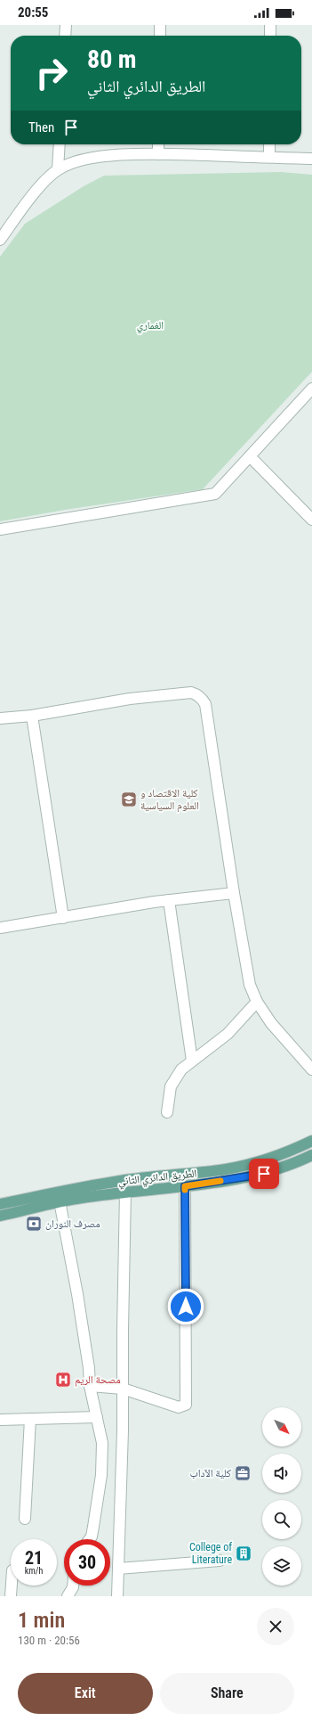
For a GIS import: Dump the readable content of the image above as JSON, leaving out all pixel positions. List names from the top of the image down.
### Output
{
  "streets": {
    "main road": ["الطريق الدائري الثاني"]
  },
  "parks": ["الغماري"],
  "places": {
    "school or university": ["كلية الاقتصاد و العلوم السياسية"],
    "bank": ["مصرف النوران"],
    "hospital": ["مصحة الريم"],
    "office": ["كلية الآداب"],
    "building": ["College of Literature"]
  },
  "north": "bottom right",
  "page": {
    "status": "20:55",
    "turn": ["80 m", "الطريق الدائري الثاني"],
    "then": "Then",
    "speed": "21 km/h",
    "limit": "30",
    "heading": ["1 min", "130 m · 20:56"],
    "buttons": ["Exit", "Share"]
  }
}
